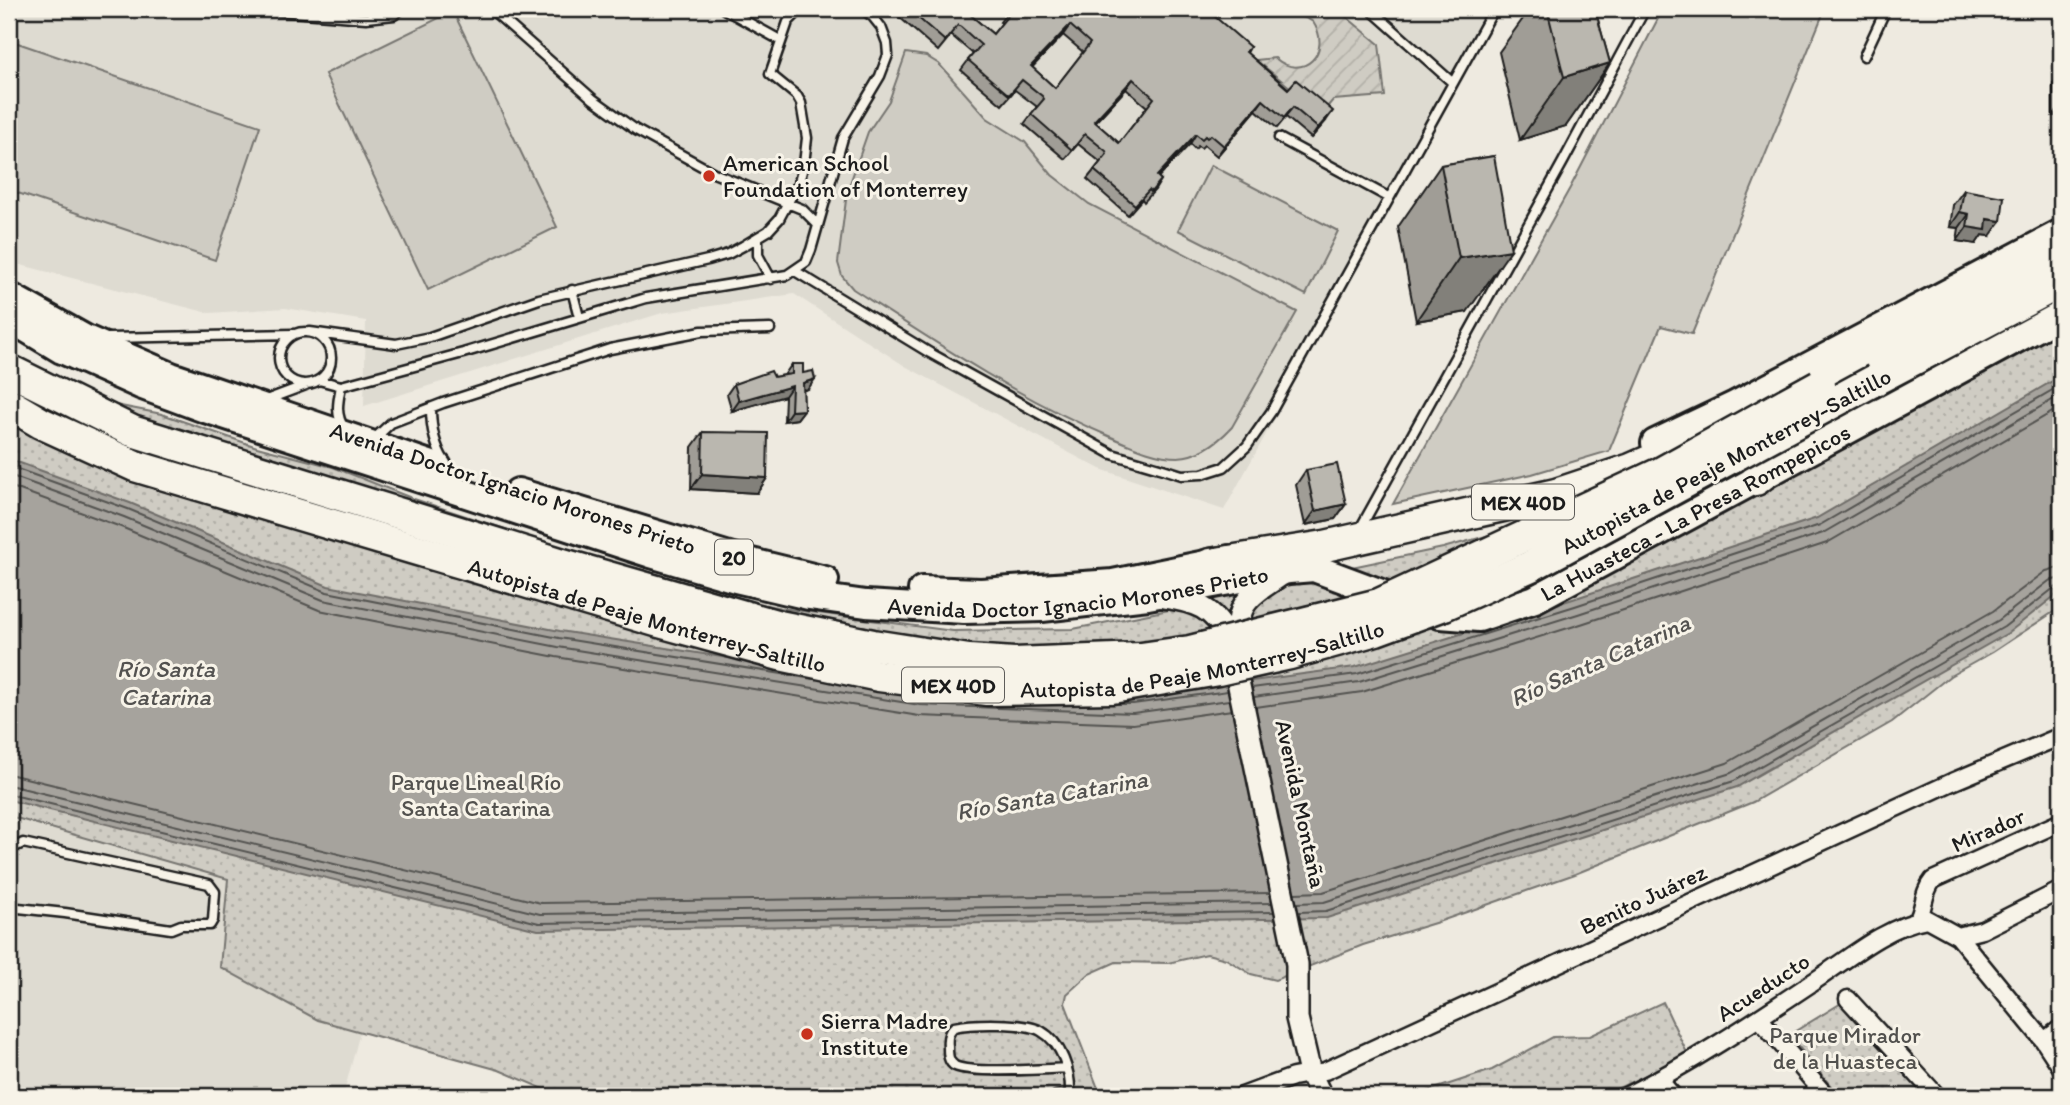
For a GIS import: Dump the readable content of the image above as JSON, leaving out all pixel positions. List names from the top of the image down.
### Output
{
  "streets": {
    "highway": ["Autopista de Peaje Monterrey-Saltillo", "MEX 40D"],
    "main road": ["Avenida Doctor Ignacio Morones Prieto", "La Huasteca - La Presa Rompepicos", "20"],
    "street": [
      "Avenida Montaña",
      "Mirador",
      "Benito Juárez",
      "Acueducto"
    ]
  },
  "crossings": [
    ["Autopista de Peaje Monterrey-Saltillo", "MEX 40D"],
    ["Avenida Doctor Ignacio Morones Prieto", "MEX 40D"],
    ["Avenida Doctor Ignacio Morones Prieto", "La Huasteca - La Presa Rompepicos"],
    ["Avenida Doctor Ignacio Morones Prieto", "Avenida Montaña"],
    ["La Huasteca - La Presa Rompepicos", "Avenida Montaña"],
    ["Avenida Montaña", "Benito Juárez"],
    ["Mirador", "Acueducto"]
  ],
  "water": ["Río Santa Catarina"],
  "parks": ["Parque Lineal Río Santa Catarina", "Parque Mirador de la Huasteca"],
  "places": ["American School Foundation of Monterrey", "Sierra Madre Institute"]
}
